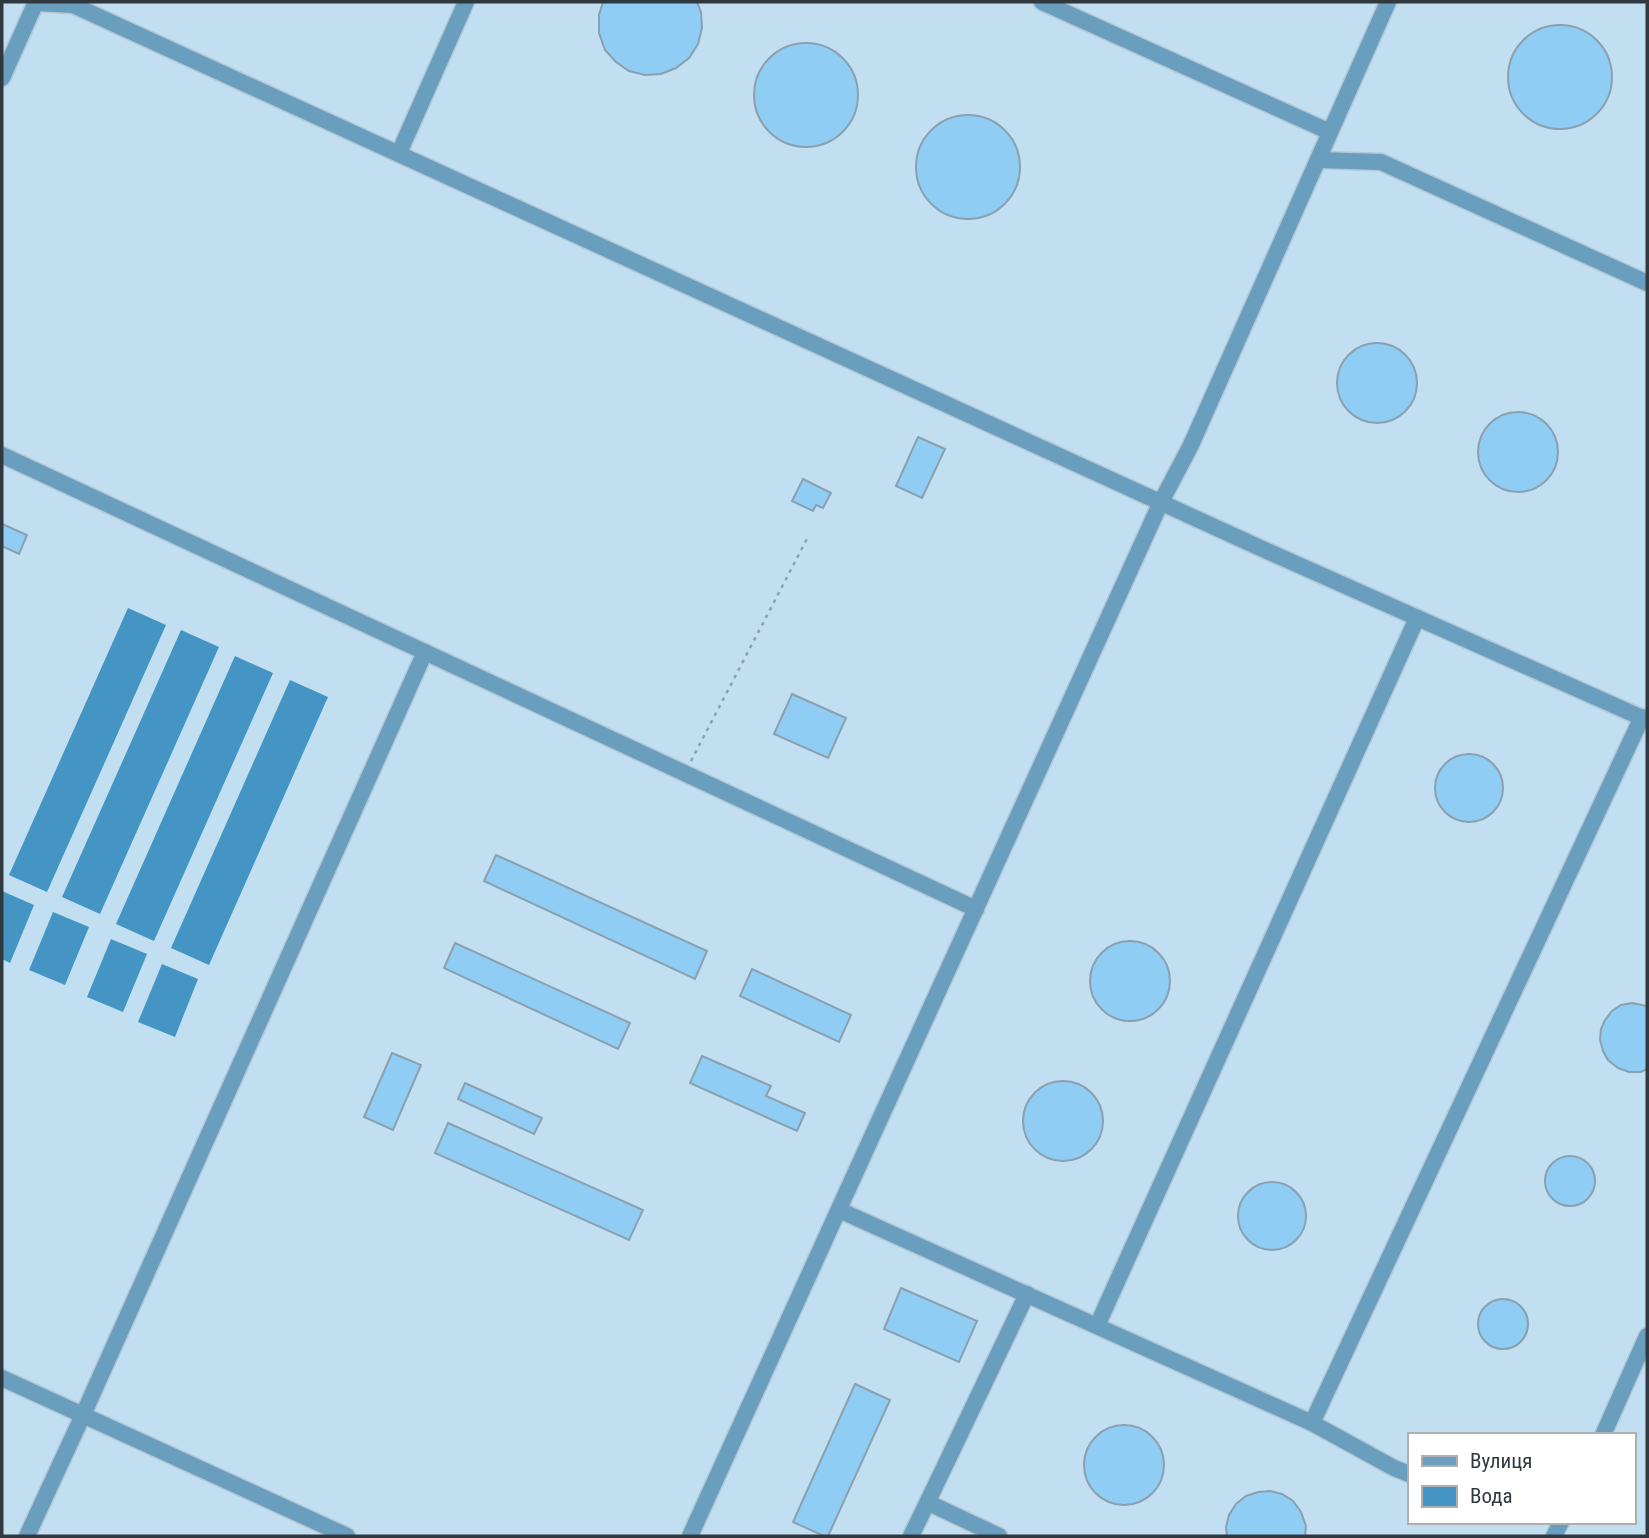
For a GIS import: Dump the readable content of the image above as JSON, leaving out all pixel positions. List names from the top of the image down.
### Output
{
  "legend": ["Вулиця", "Вода"]
}
